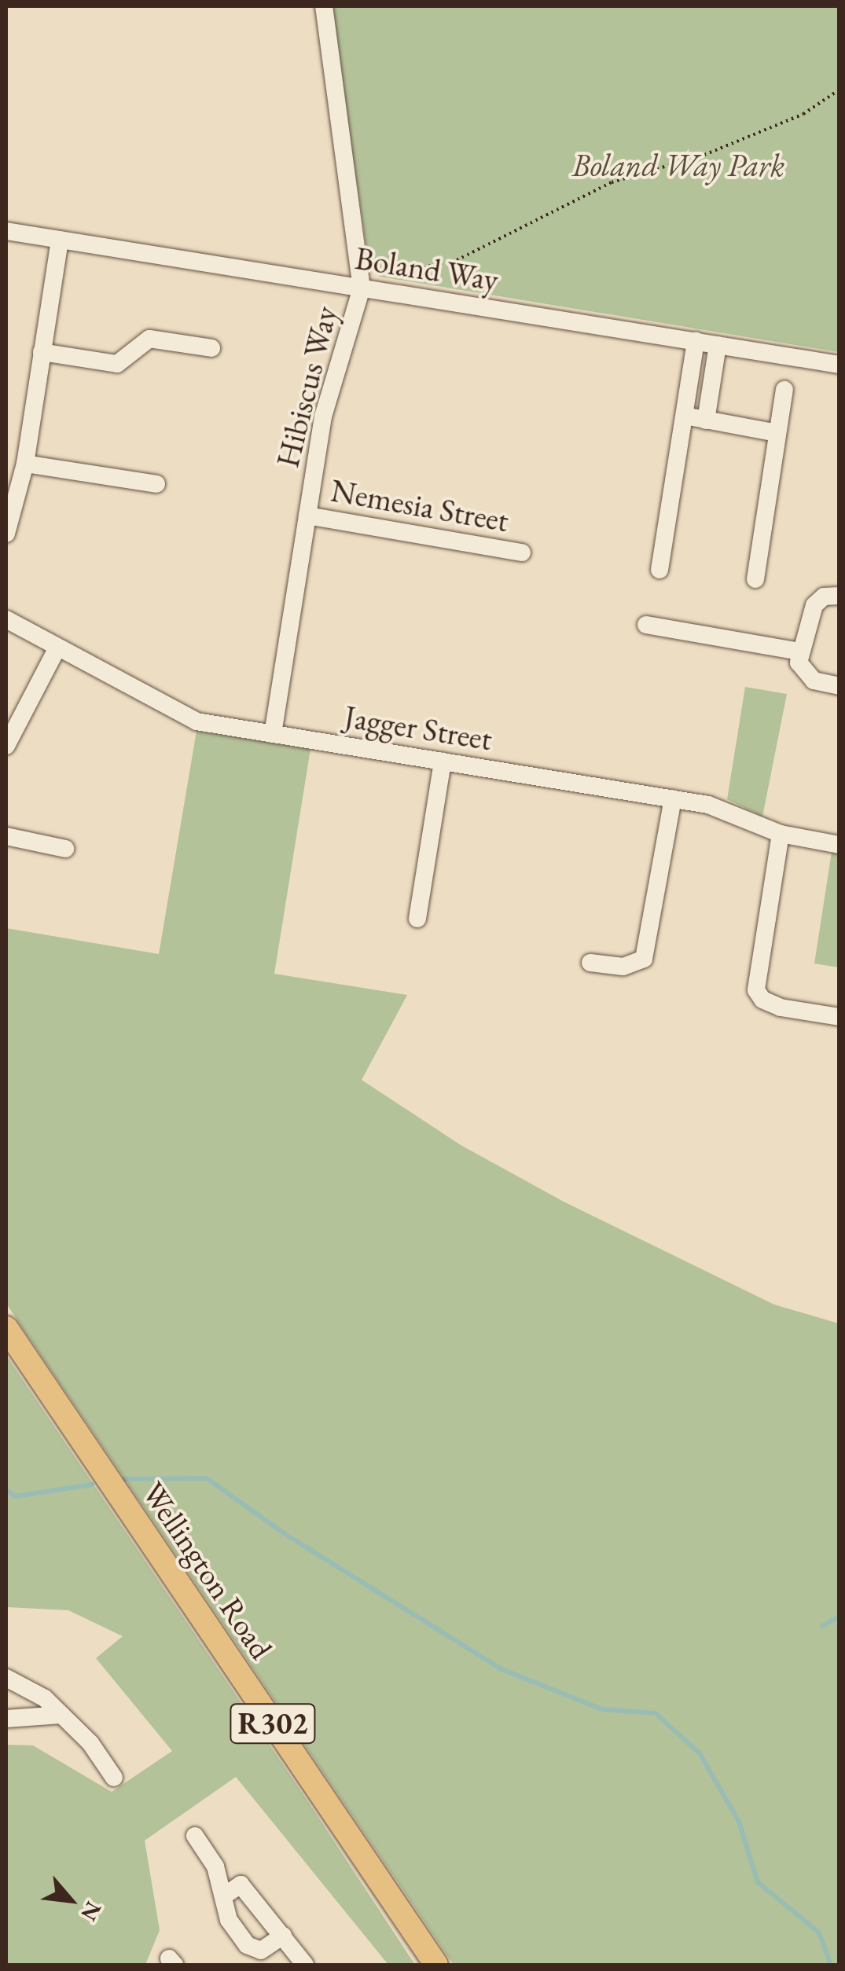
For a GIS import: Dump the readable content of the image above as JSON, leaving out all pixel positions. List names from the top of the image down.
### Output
{
  "streets": {
    "main road": ["Wellington Road", "R302"],
    "street": [
      "Boland Way",
      "Hibiscus Way",
      "Nemesia Street",
      "Jagger Street"
    ]
  },
  "crossings": [
    ["Boland Way", "Hibiscus Way"],
    ["Hibiscus Way", "Nemesia Street"],
    ["Hibiscus Way", "Jagger Street"]
  ],
  "parks": ["Boland Way Park"],
  "north": "bottom right"
}
